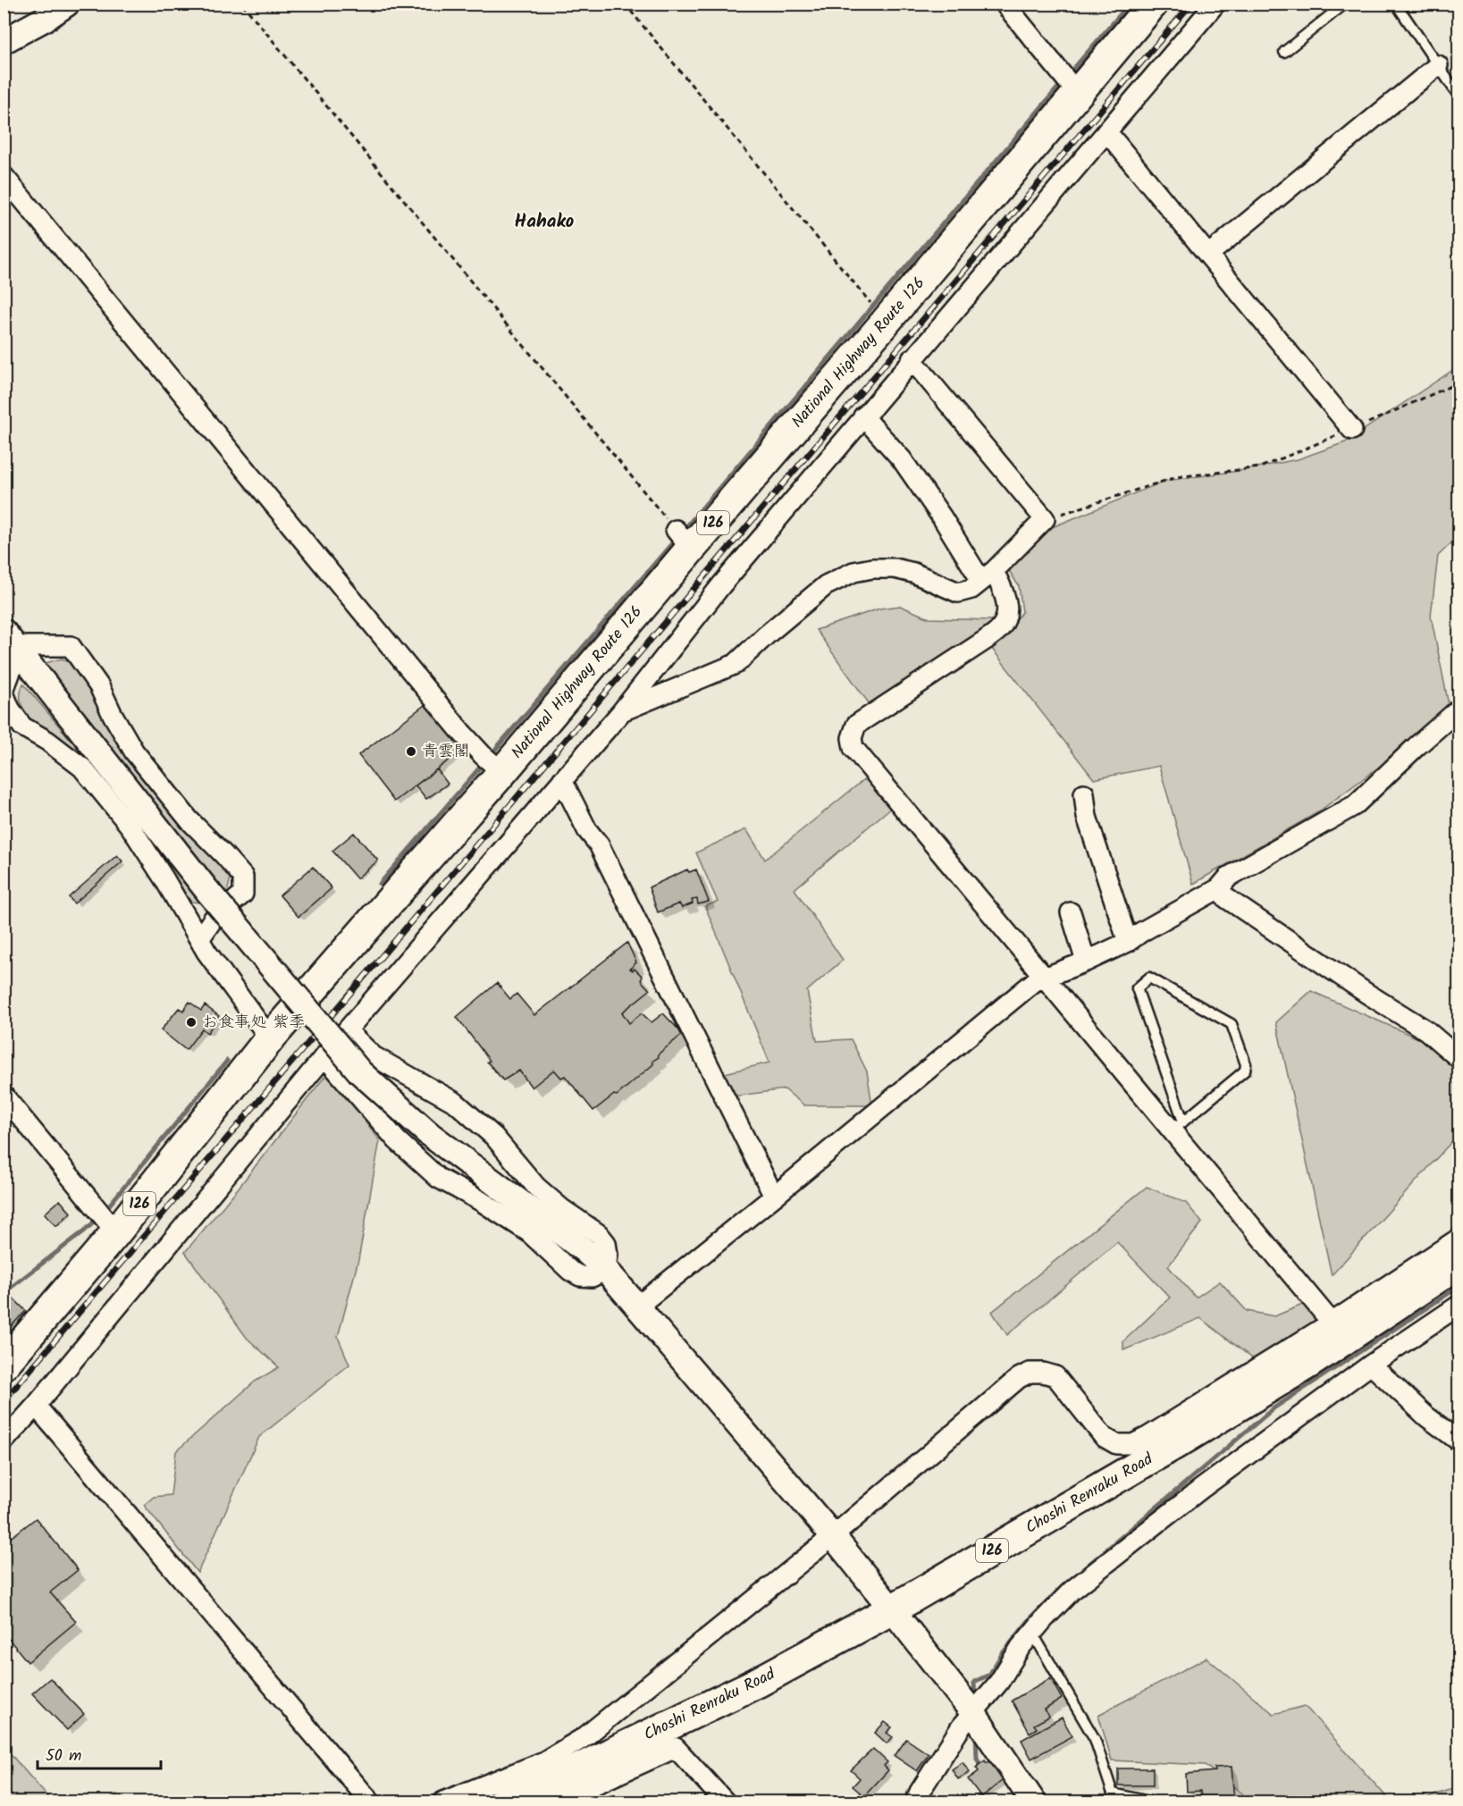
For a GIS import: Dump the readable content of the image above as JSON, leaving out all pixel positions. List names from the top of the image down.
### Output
{
  "streets": {
    "highway": ["National Highway Route 126", "126", "Choshi Renraku Road"]
  },
  "districts": ["Hahako"],
  "places": ["青雲閣", "お食事処 紫季"],
  "scale_bar": "50 m"
}
